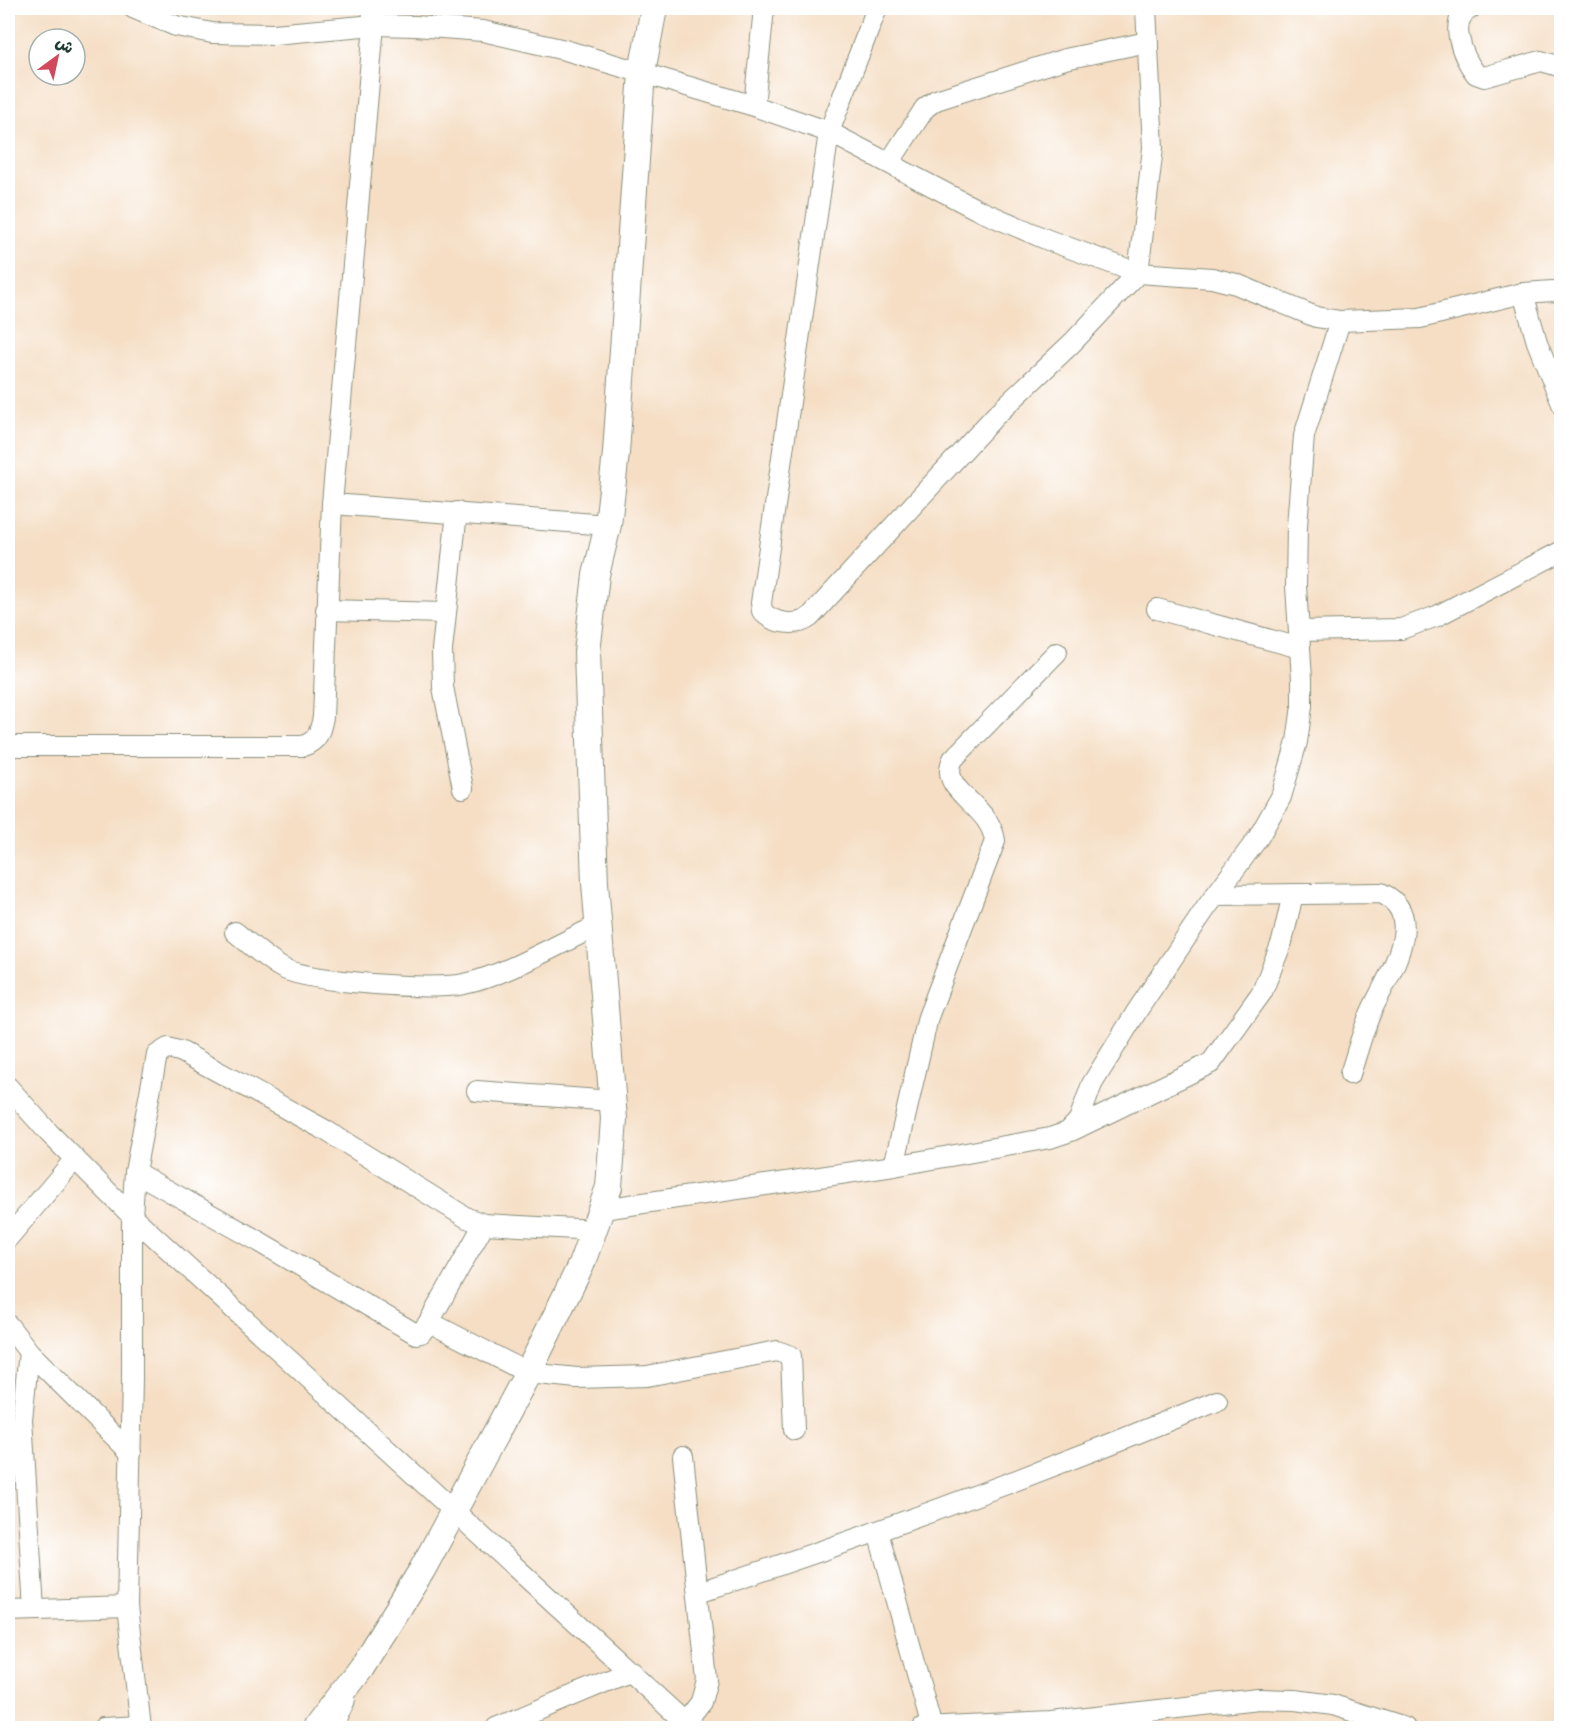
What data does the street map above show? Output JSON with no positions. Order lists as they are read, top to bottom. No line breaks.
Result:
{"north":"top right"}
